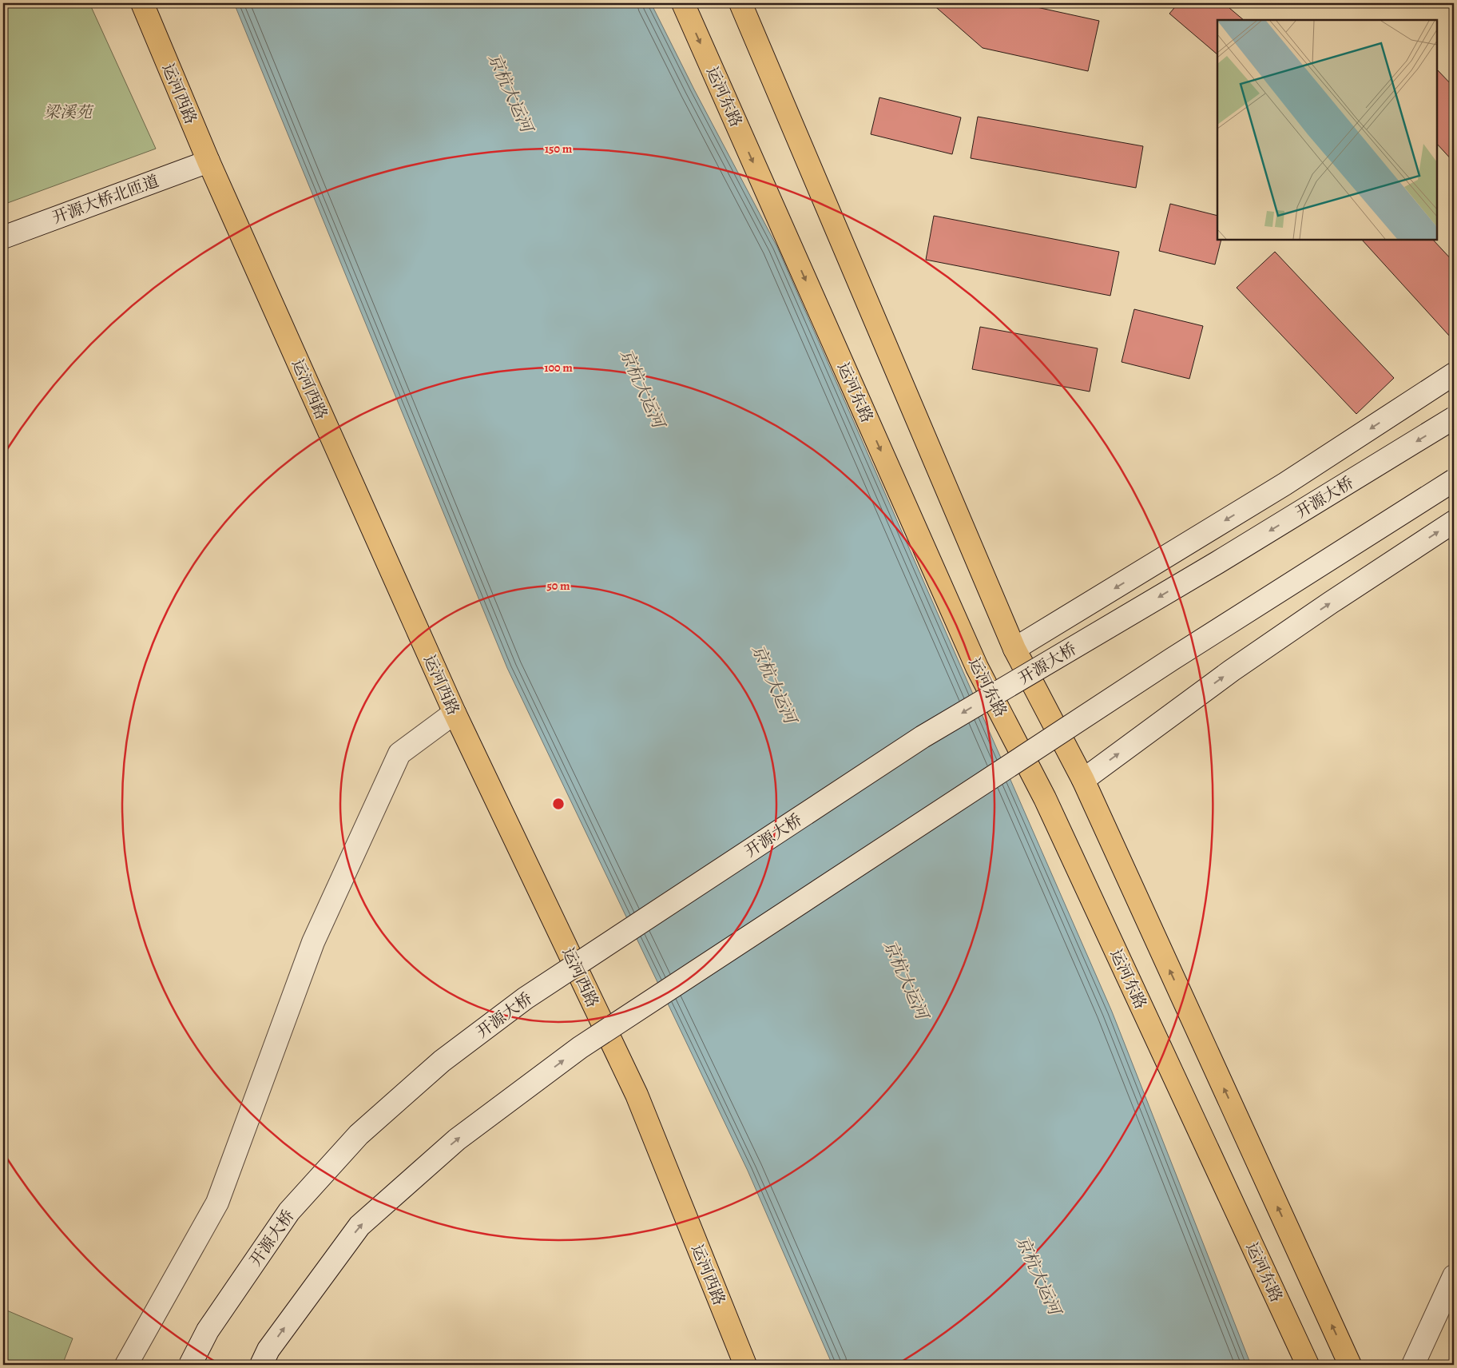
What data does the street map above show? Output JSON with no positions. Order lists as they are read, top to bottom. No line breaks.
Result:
{"streets":{"main road":["运河西路","运河东路","开源大桥北匝道","开源大桥"]},"crossings":[["运河西路","开源大桥北匝道"]],"water":["京杭大运河"],"parks":["梁溪苑"],"rings":["150 m","100 m","50 m"]}
